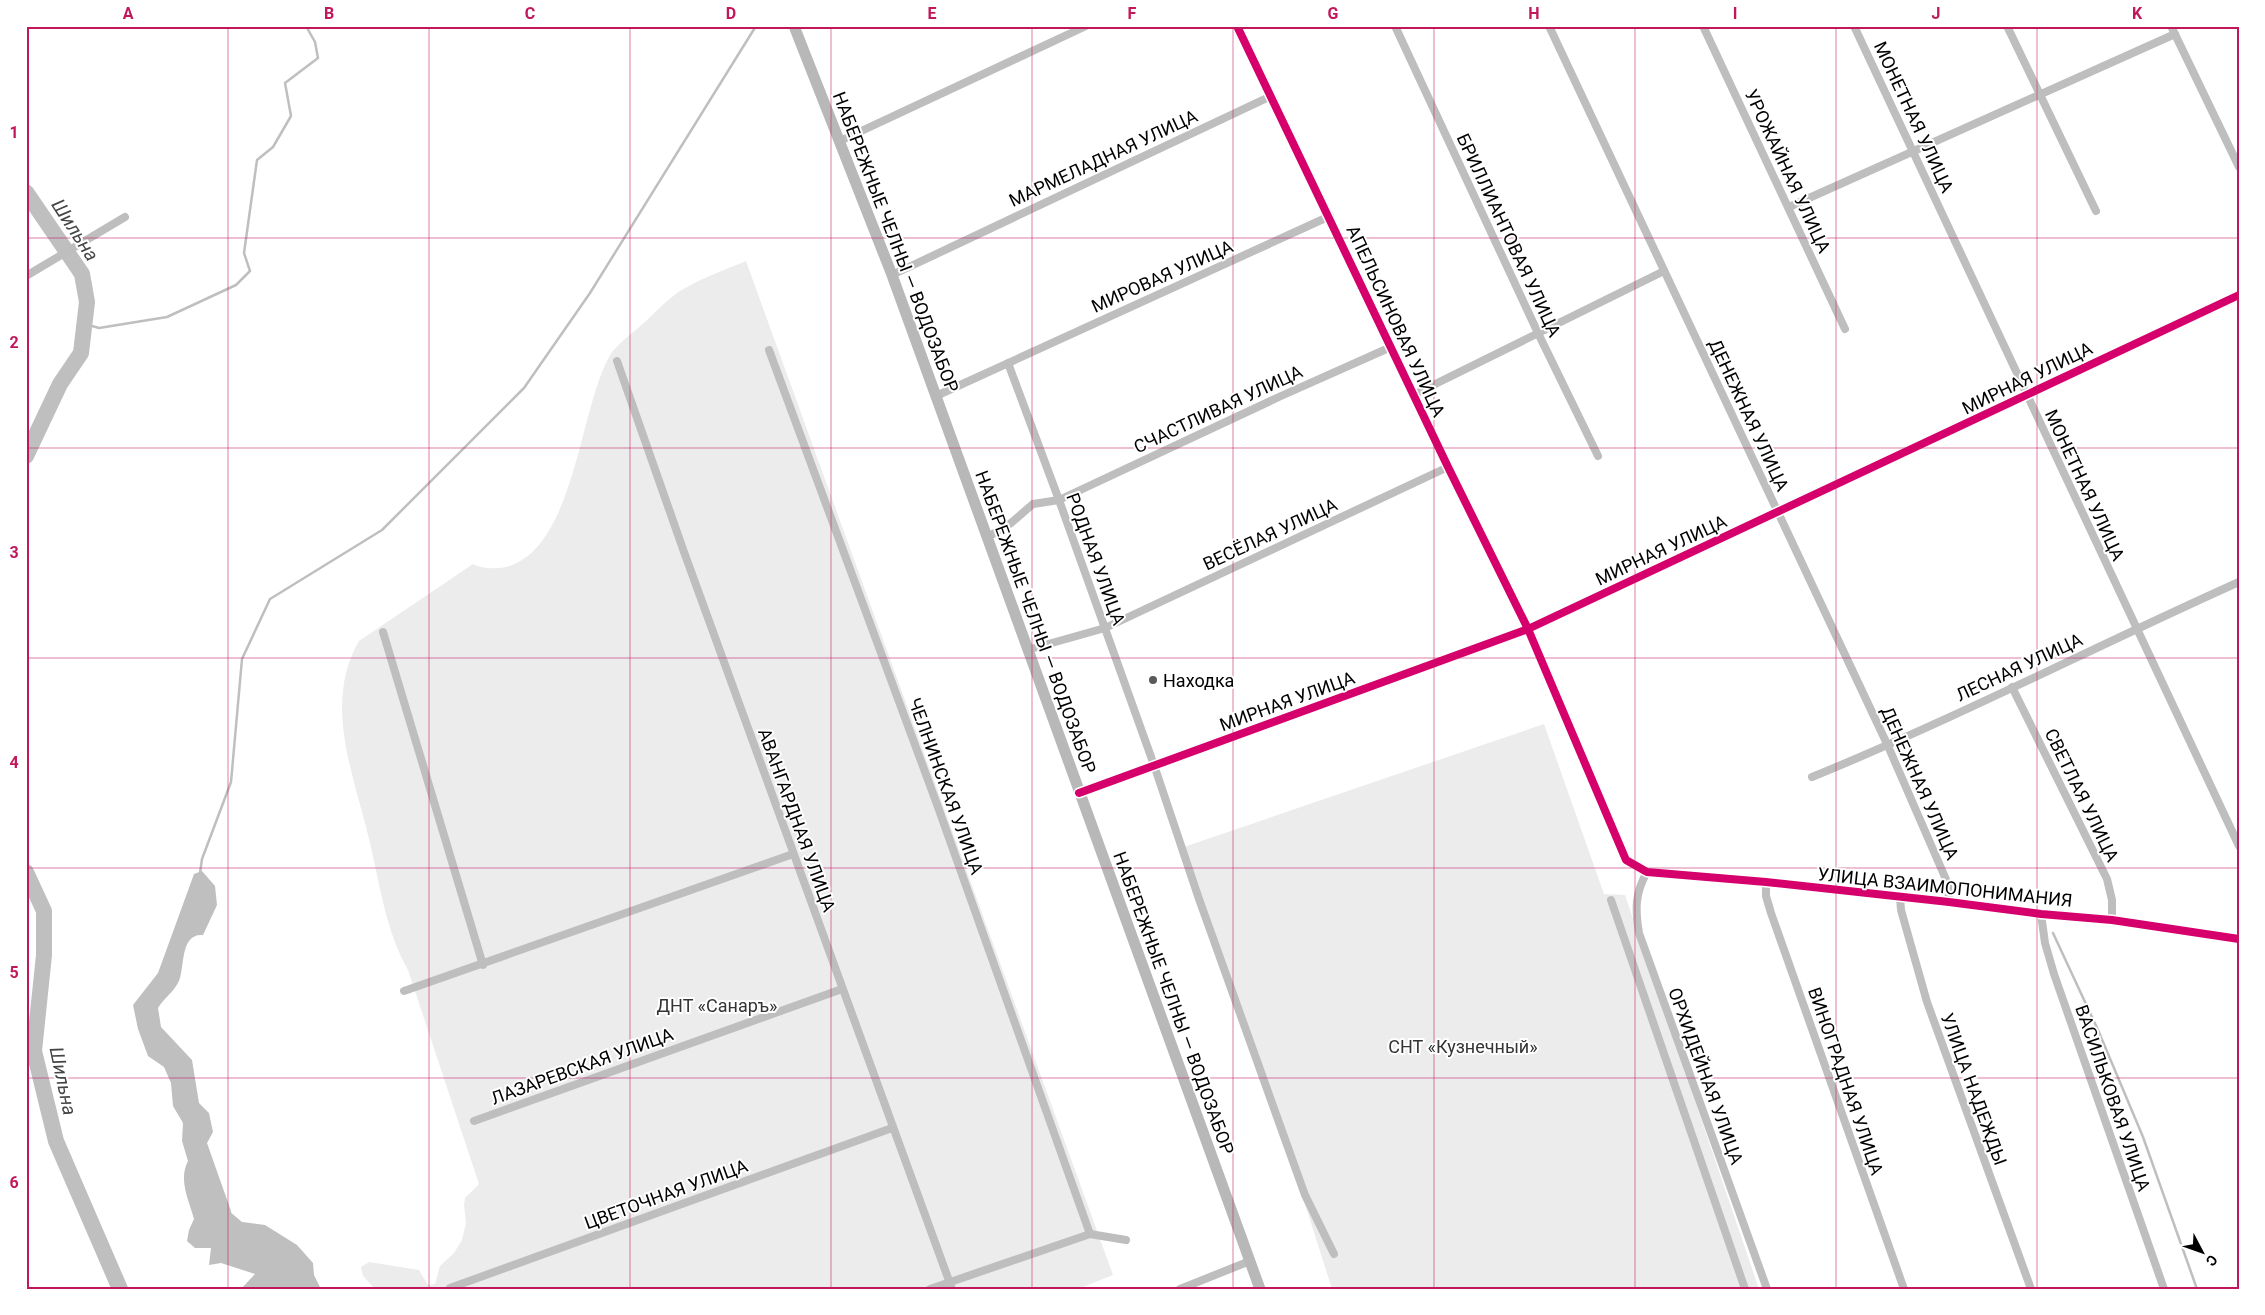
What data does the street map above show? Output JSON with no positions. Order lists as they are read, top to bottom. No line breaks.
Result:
{"streets":{"main road":["НАБЕРЕЖНЫЕ ЧЕЛНЫ — ВОДОЗАБОР"],"street":["МОНЕТНАЯ УЛИЦА","МАРМЕЛАДНАЯ УЛИЦА","УРОЖАЙНАЯ УЛИЦА","БРИЛЛИАНТОВАЯ УЛИЦА","МИРОВАЯ УЛИЦА","АПЕЛЬСИНОВАЯ УЛИЦА","МИРНАЯ УЛИЦА","СЧАСТЛИВАЯ УЛИЦА","ДЕНЕЖНАЯ УЛИЦА","ВЕСЁЛАЯ УЛИЦА","РОДНАЯ УЛИЦА","ЛЕСНАЯ УЛИЦА","ЧЕЛНИНСКАЯ УЛИЦА","СВЕТЛАЯ УЛИЦА","АВАНГАРДНАЯ УЛИЦА","УЛИЦА ВЗАИМОПОНИМАНИЯ","ЛАЗАРЕВСКАЯ УЛИЦА","ОРХИДЕЙНАЯ УЛИЦА","ВИНОГРАДНАЯ УЛИЦА","УЛИЦА НАДЕЖДЫ","ВАСИЛЬКОВАЯ УЛИЦА","ЦВЕТОЧНАЯ УЛИЦА"]},"crossings":[["МОНЕТНАЯ УЛИЦА","МИРНАЯ УЛИЦА"],["МОНЕТНАЯ УЛИЦА","ЛЕСНАЯ УЛИЦА"],["МАРМЕЛАДНАЯ УЛИЦА","НАБЕРЕЖНЫЕ ЧЕЛНЫ — ВОДОЗАБОР"],["МАРМЕЛАДНАЯ УЛИЦА","АПЕЛЬСИНОВАЯ УЛИЦА"],["НАБЕРЕЖНЫЕ ЧЕЛНЫ — ВОДОЗАБОР","МИРОВАЯ УЛИЦА"],["НАБЕРЕЖНЫЕ ЧЕЛНЫ — ВОДОЗАБОР","МИРНАЯ УЛИЦА"],["НАБЕРЕЖНЫЕ ЧЕЛНЫ — ВОДОЗАБОР","СЧАСТЛИВАЯ УЛИЦА"],["НАБЕРЕЖНЫЕ ЧЕЛНЫ — ВОДОЗАБОР","ВЕСЁЛАЯ УЛИЦА"],["МИРОВАЯ УЛИЦА","АПЕЛЬСИНОВАЯ УЛИЦА"],["МИРОВАЯ УЛИЦА","РОДНАЯ УЛИЦА"],["АПЕЛЬСИНОВАЯ УЛИЦА","МИРНАЯ УЛИЦА"],["АПЕЛЬСИНОВАЯ УЛИЦА","СЧАСТЛИВАЯ УЛИЦА"],["АПЕЛЬСИНОВАЯ УЛИЦА","ВЕСЁЛАЯ УЛИЦА"],["АПЕЛЬСИНОВАЯ УЛИЦА","УЛИЦА ВЗАИМОПОНИМАНИЯ"],["АПЕЛЬСИНОВАЯ УЛИЦА","ОРХИДЕЙНАЯ УЛИЦА"],["МИРНАЯ УЛИЦА","ДЕНЕЖНАЯ УЛИЦА"],["МИРНАЯ УЛИЦА","РОДНАЯ УЛИЦА"],["СЧАСТЛИВАЯ УЛИЦА","РОДНАЯ УЛИЦА"],["ДЕНЕЖНАЯ УЛИЦА","ЛЕСНАЯ УЛИЦА"],["ДЕНЕЖНАЯ УЛИЦА","УЛИЦА ВЗАИМОПОНИМАНИЯ"],["ВЕСЁЛАЯ УЛИЦА","РОДНАЯ УЛИЦА"],["ЛЕСНАЯ УЛИЦА","СВЕТЛАЯ УЛИЦА"],["СВЕТЛАЯ УЛИЦА","УЛИЦА ВЗАИМОПОНИМАНИЯ"],["АВАНГАРДНАЯ УЛИЦА","ЛАЗАРЕВСКАЯ УЛИЦА"],["АВАНГАРДНАЯ УЛИЦА","ЦВЕТОЧНАЯ УЛИЦА"],["УЛИЦА ВЗАИМОПОНИМАНИЯ","ОРХИДЕЙНАЯ УЛИЦА"],["УЛИЦА ВЗАИМОПОНИМАНИЯ","ВИНОГРАДНАЯ УЛИЦА"],["УЛИЦА ВЗАИМОПОНИМАНИЯ","УЛИЦА НАДЕЖДЫ"],["УЛИЦА ВЗАИМОПОНИМАНИЯ","ВАСИЛЬКОВАЯ УЛИЦА"]],"water":["Шильна"],"parks":["ДНТ «Санаръ»","СНТ «Кузнечный»"],"places":["Находка"],"north":"bottom right","grid":{"columns":["A","B","C","D","E","F","G","H","I","J","K"],"rows":["1","2","3","4","5","6"]}}
